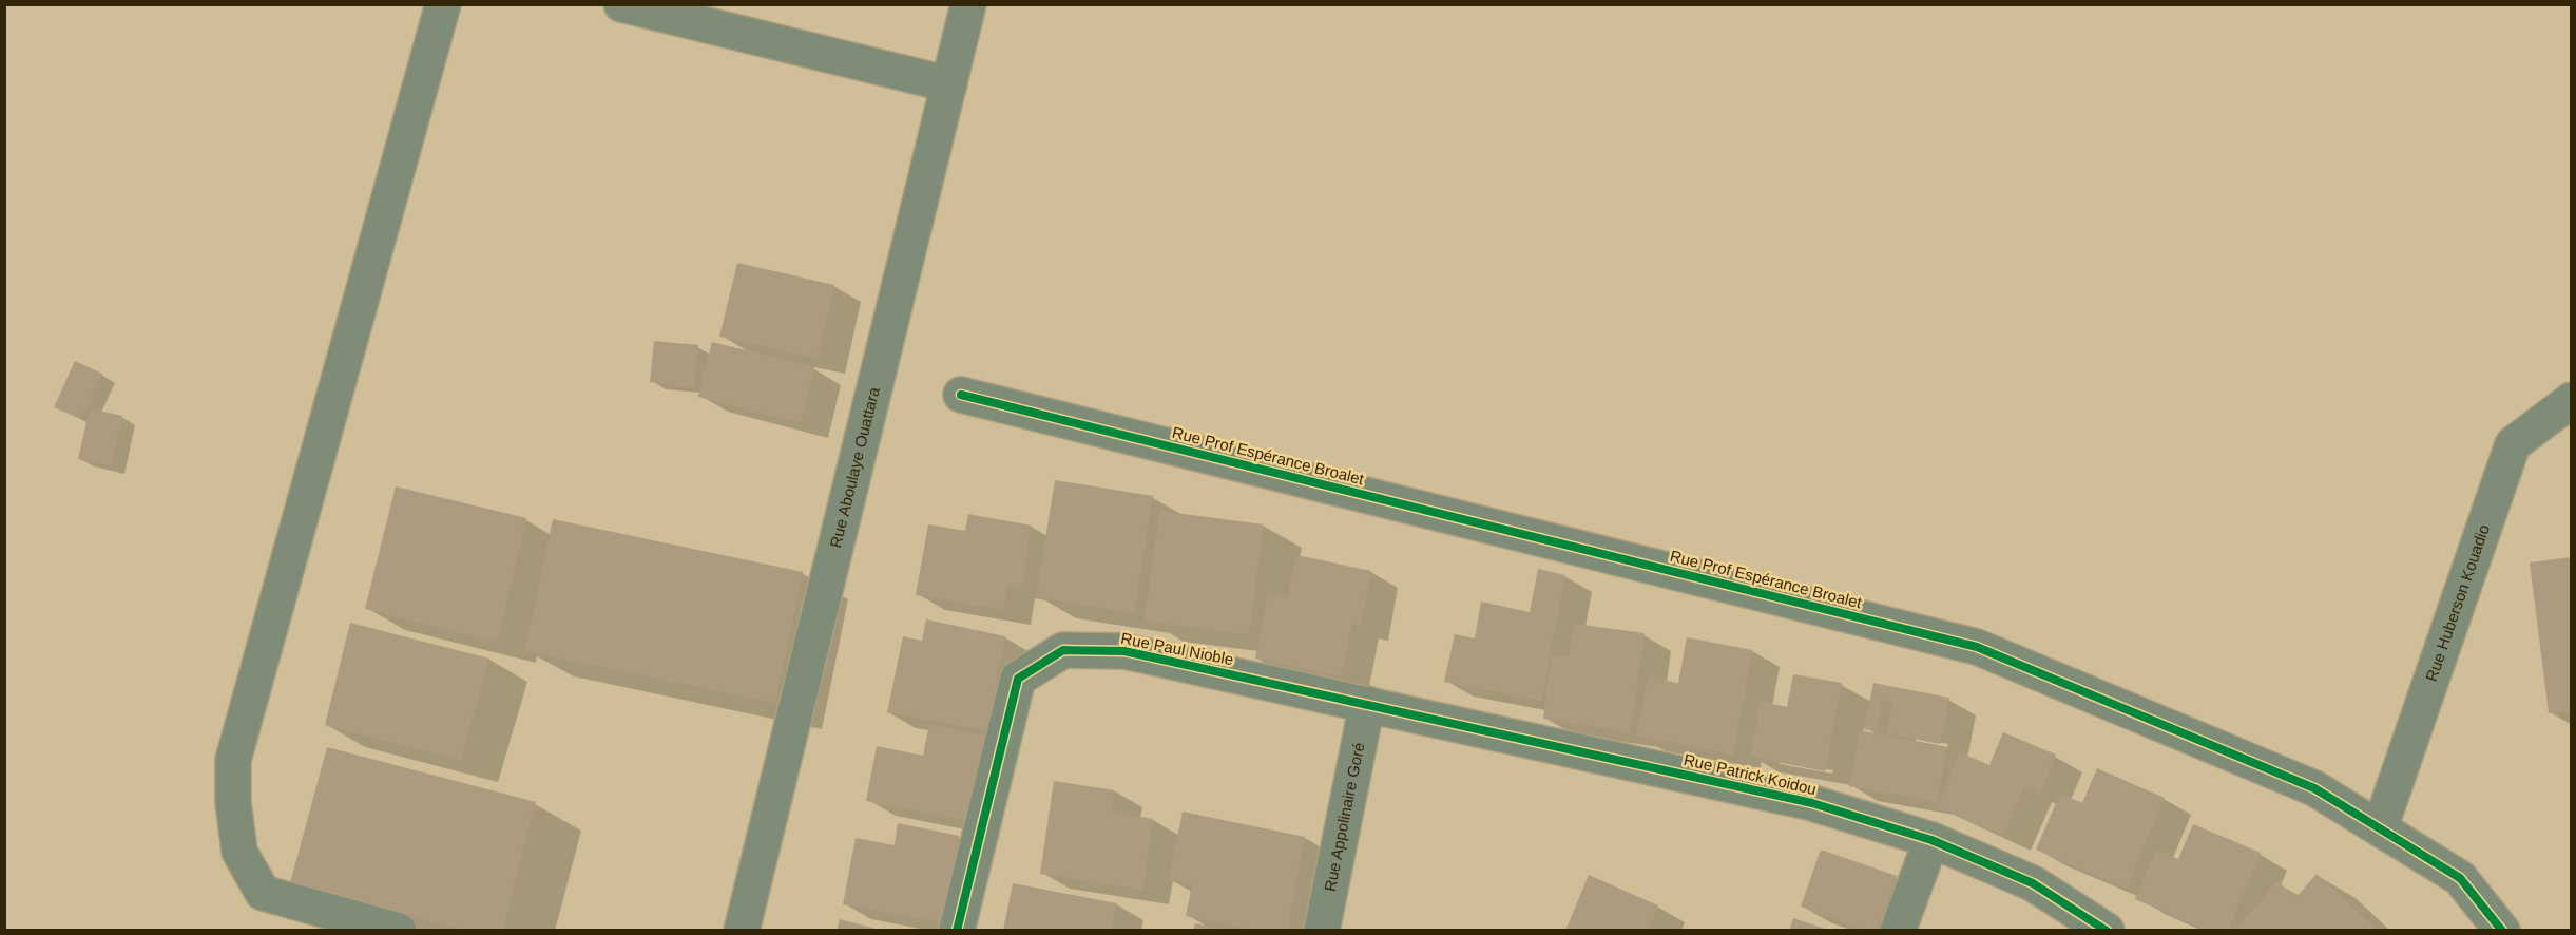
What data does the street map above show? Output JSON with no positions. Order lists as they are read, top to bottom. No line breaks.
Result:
{"streets":{"street":["Rue Prof Espérance Broalet","Rue Aboulaye Ouattara","Rue Huberson Kouadio","Rue Paul Nioble","Rue Patrick Koidou","Rue Appolinaire Goré"]},"crossings":[["Rue Prof Espérance Broalet","Rue Huberson Kouadio"],["Rue Paul Nioble","Rue Patrick Koidou"],["Rue Paul Nioble","Rue Appolinaire Goré"],["Rue Patrick Koidou","Rue Appolinaire Goré"]]}
